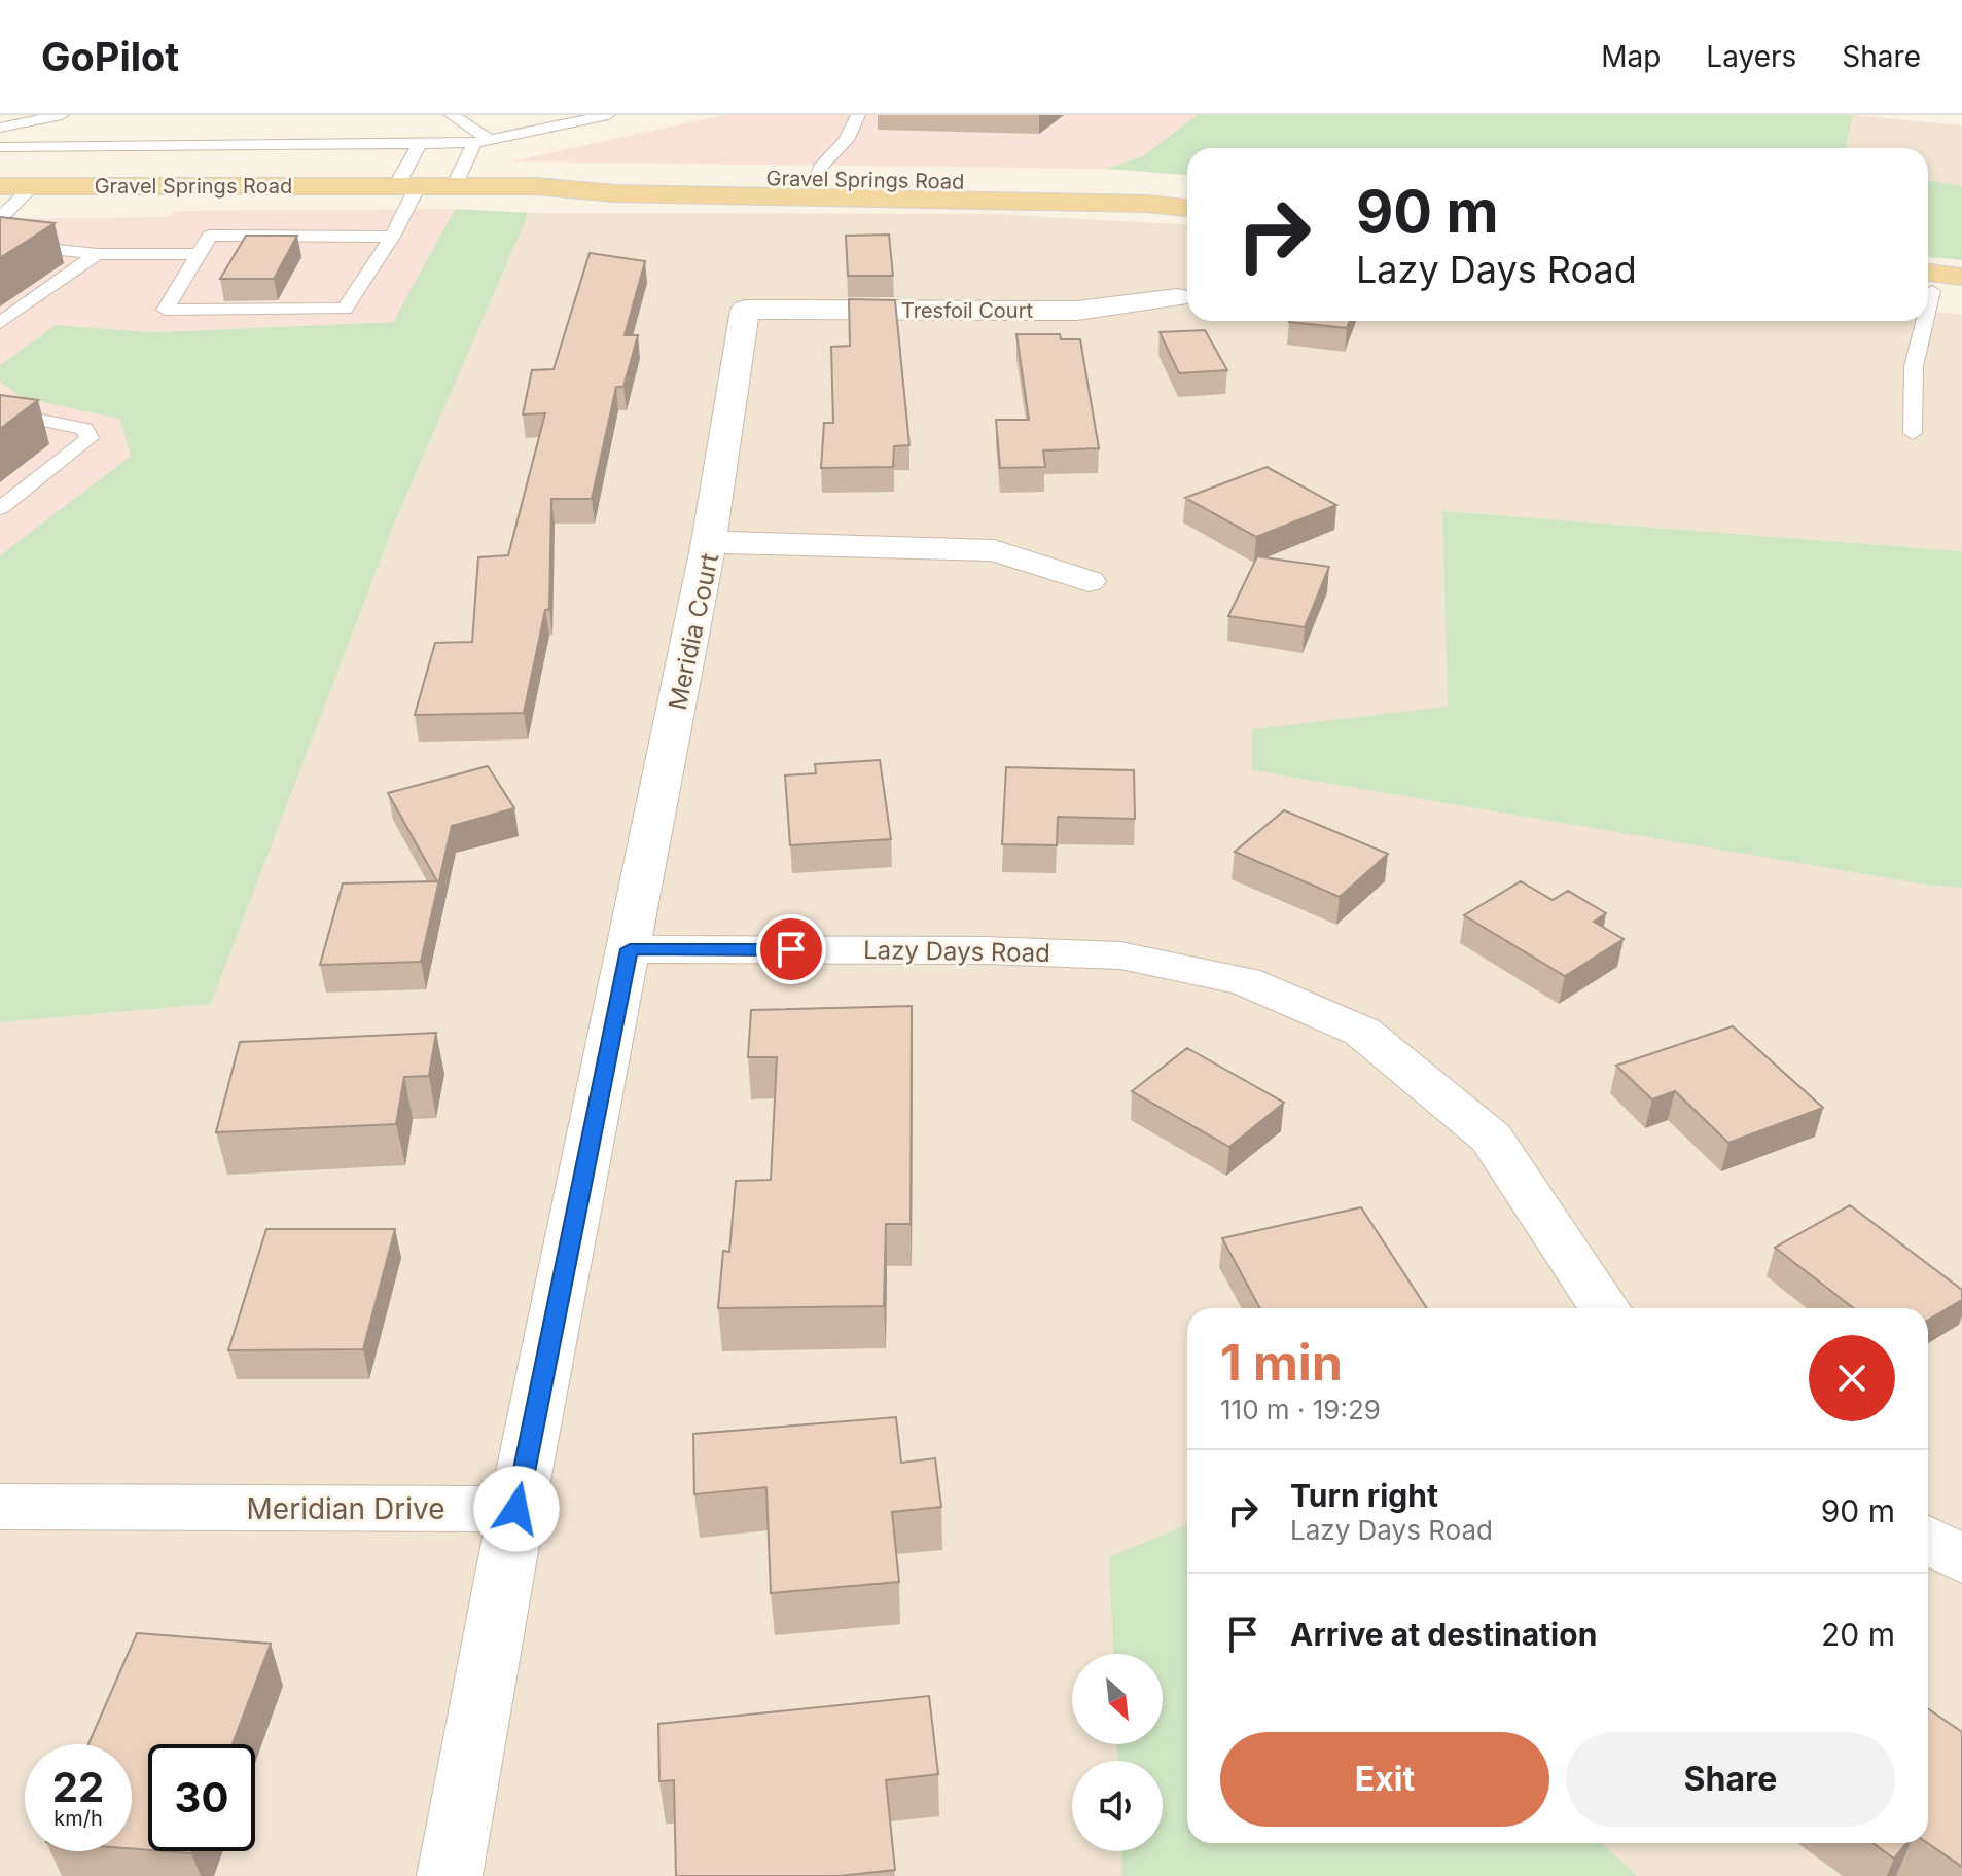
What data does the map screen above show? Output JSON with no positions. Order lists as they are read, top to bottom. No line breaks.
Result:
{"streets":{"main road":["Gravel Springs Road"],"street":["Tresfoil Court","Meridia Court","Lazy Days Road","Meridian Drive"]},"crossings":[["Tresfoil Court","Meridia Court"],["Meridia Court","Lazy Days Road"]],"north":"bottom right","page":{"header":"GoPilot","nav":["Map","Layers","Share"],"turn":["90 m","Lazy Days Road"],"heading":["1 min","110 m · 19:29"],"list":[{"name":"Turn right","note":"Lazy Days Road","value":"90 m"},{"name":"Arrive at destination","value":"20 m"}],"buttons":["Exit","Share"],"speed":"22 km/h","limit":"30"}}
